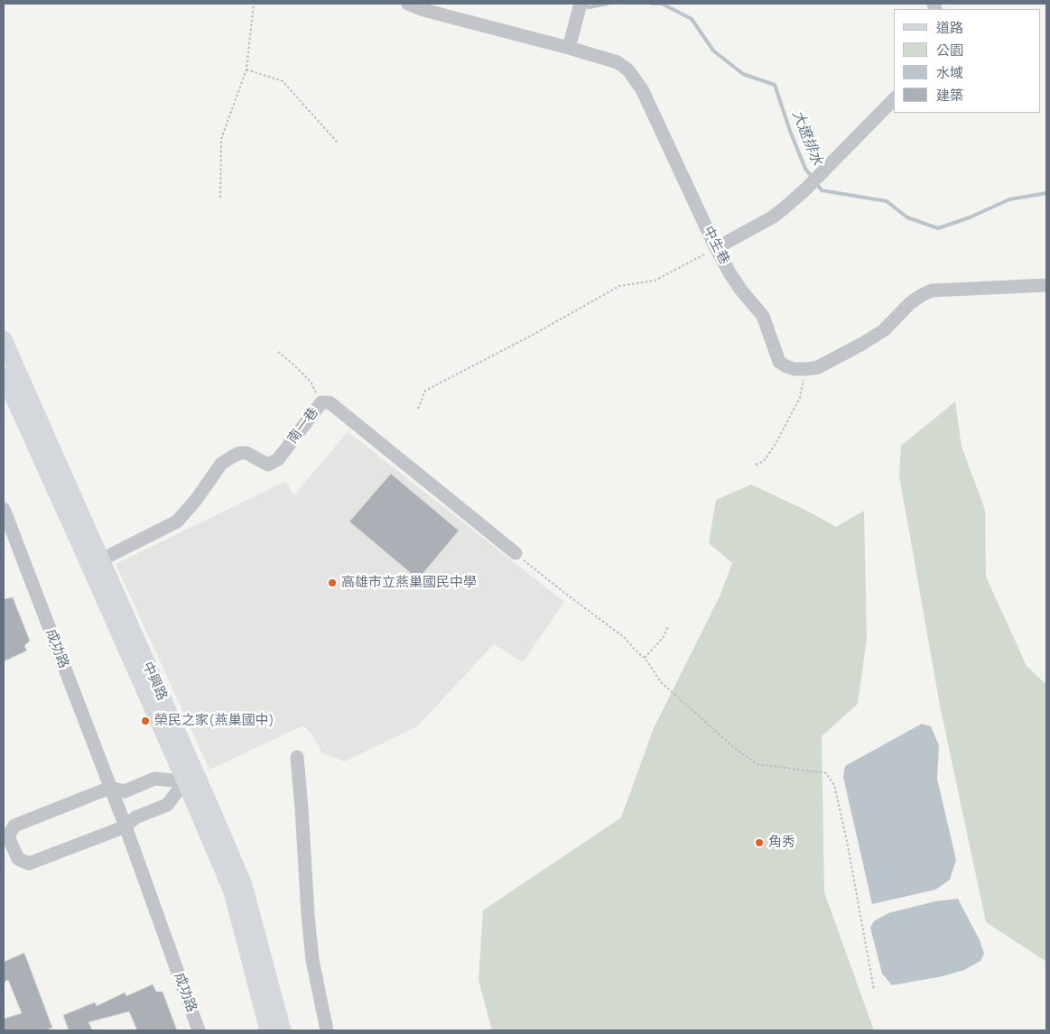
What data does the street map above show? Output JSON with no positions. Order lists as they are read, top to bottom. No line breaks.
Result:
{"streets":{"main road":["中興路"],"lane":["中生巷","南一巷","成功路"]},"crossings":[["南一巷","中興路"]],"water":["大遼排水"],"places":["高雄市立燕巢國民中學","榮民之家(燕巢國中)","角秀"],"legend":["道路","公園","水域","建築"]}
